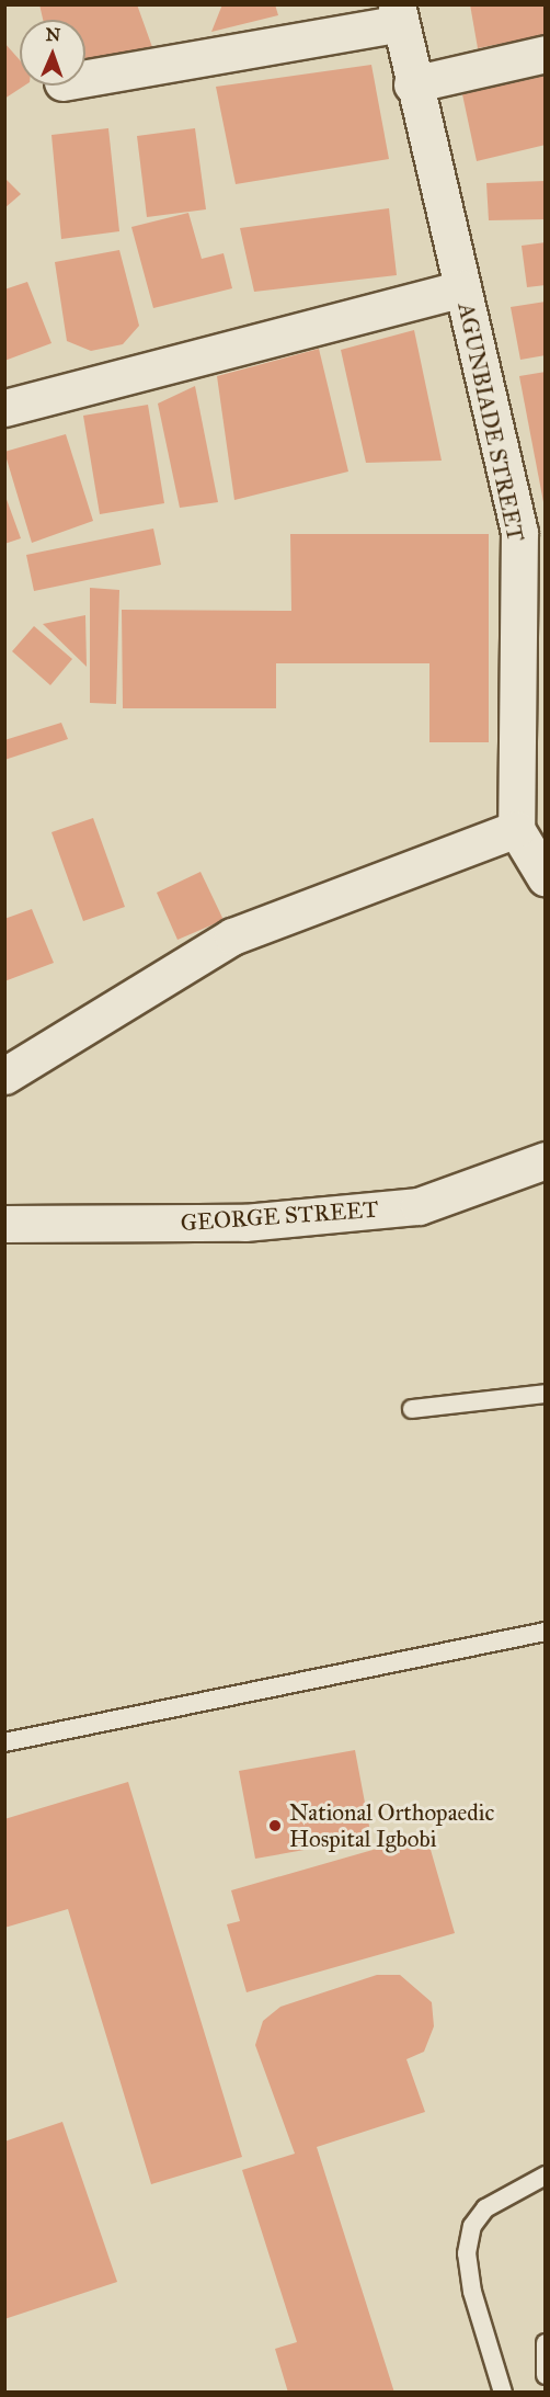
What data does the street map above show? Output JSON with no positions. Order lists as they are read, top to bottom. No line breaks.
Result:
{"streets":{"street":["AGUNBIADE STREET","GEORGE STREET"]},"places":["National Orthopaedic Hospital Igbobi"],"north":"top"}
